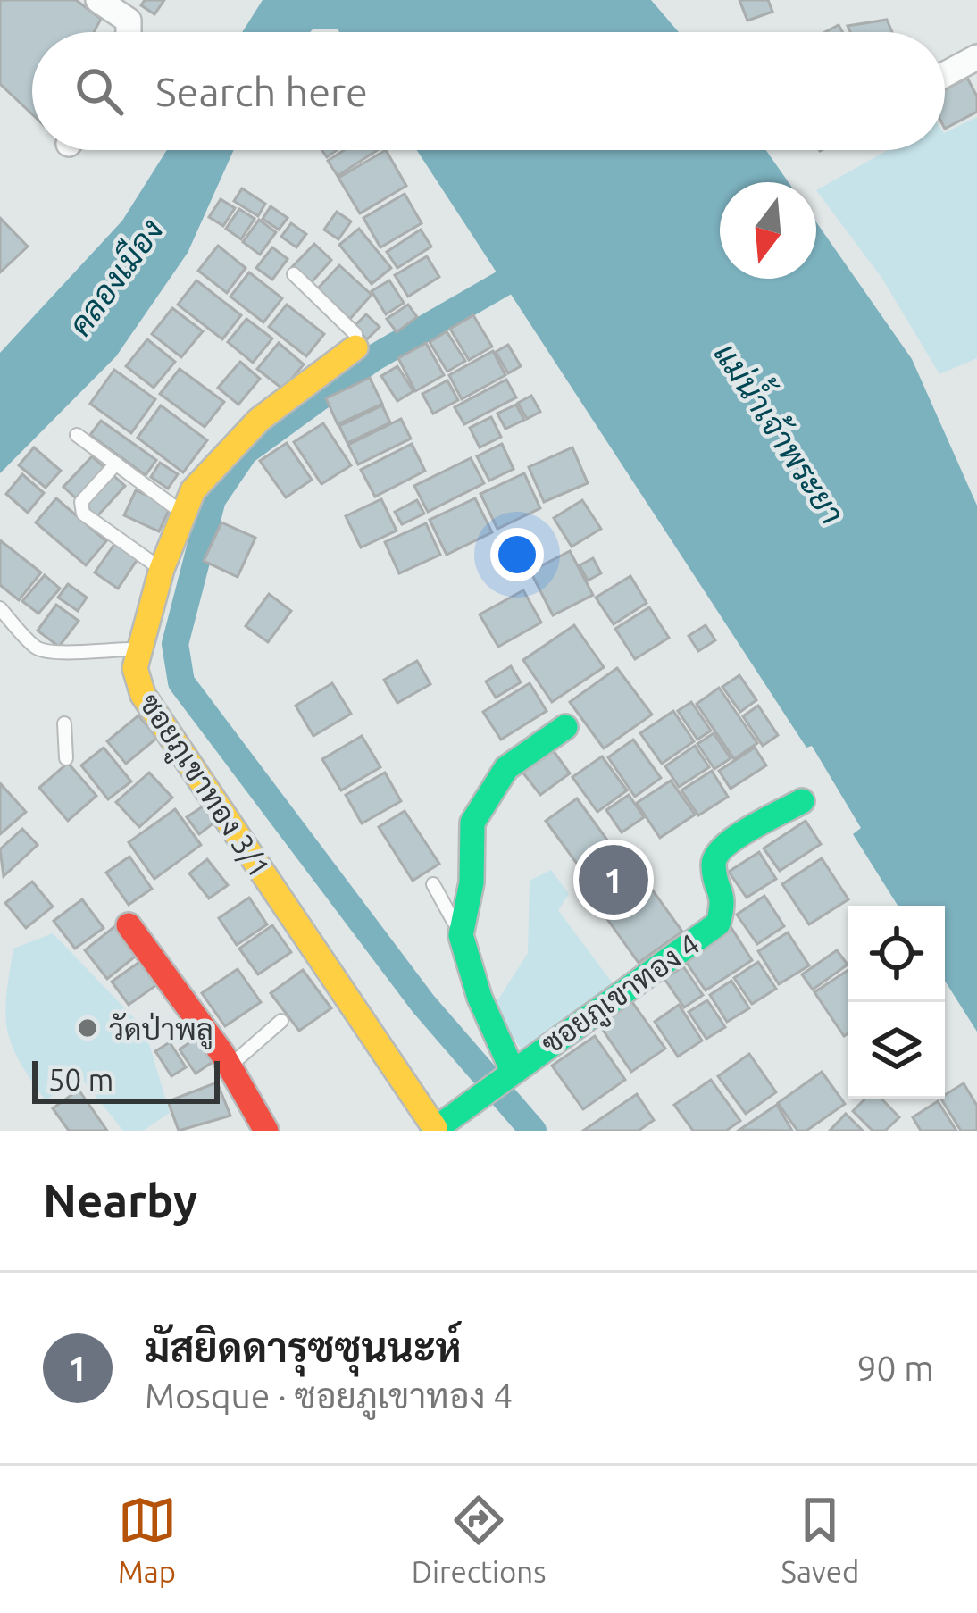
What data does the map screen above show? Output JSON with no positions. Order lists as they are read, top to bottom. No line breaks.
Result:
{"streets":{"street":["ซอยภูเขาทอง 3/1","ซอยภูเขาทอง 4"]},"crossings":[["ซอยภูเขาทอง 3/1","ซอยภูเขาทอง 4"]],"water":["คลองเมือง","แม่น้ำเจ้าพระยา"],"places":["วัดป่าพลู"],"scale_bar":"50 m","north":"bottom","page":{"search":"Search here","pins":"1","scale":"50 m","heading":"Nearby","list":[{"mark":"1","name":"มัสยิดดารุซซุนนะห์","note":"Mosque · ซอยภูเขาทอง 4","value":"90 m"}],"nav":["Map","Directions","Saved"]}}
